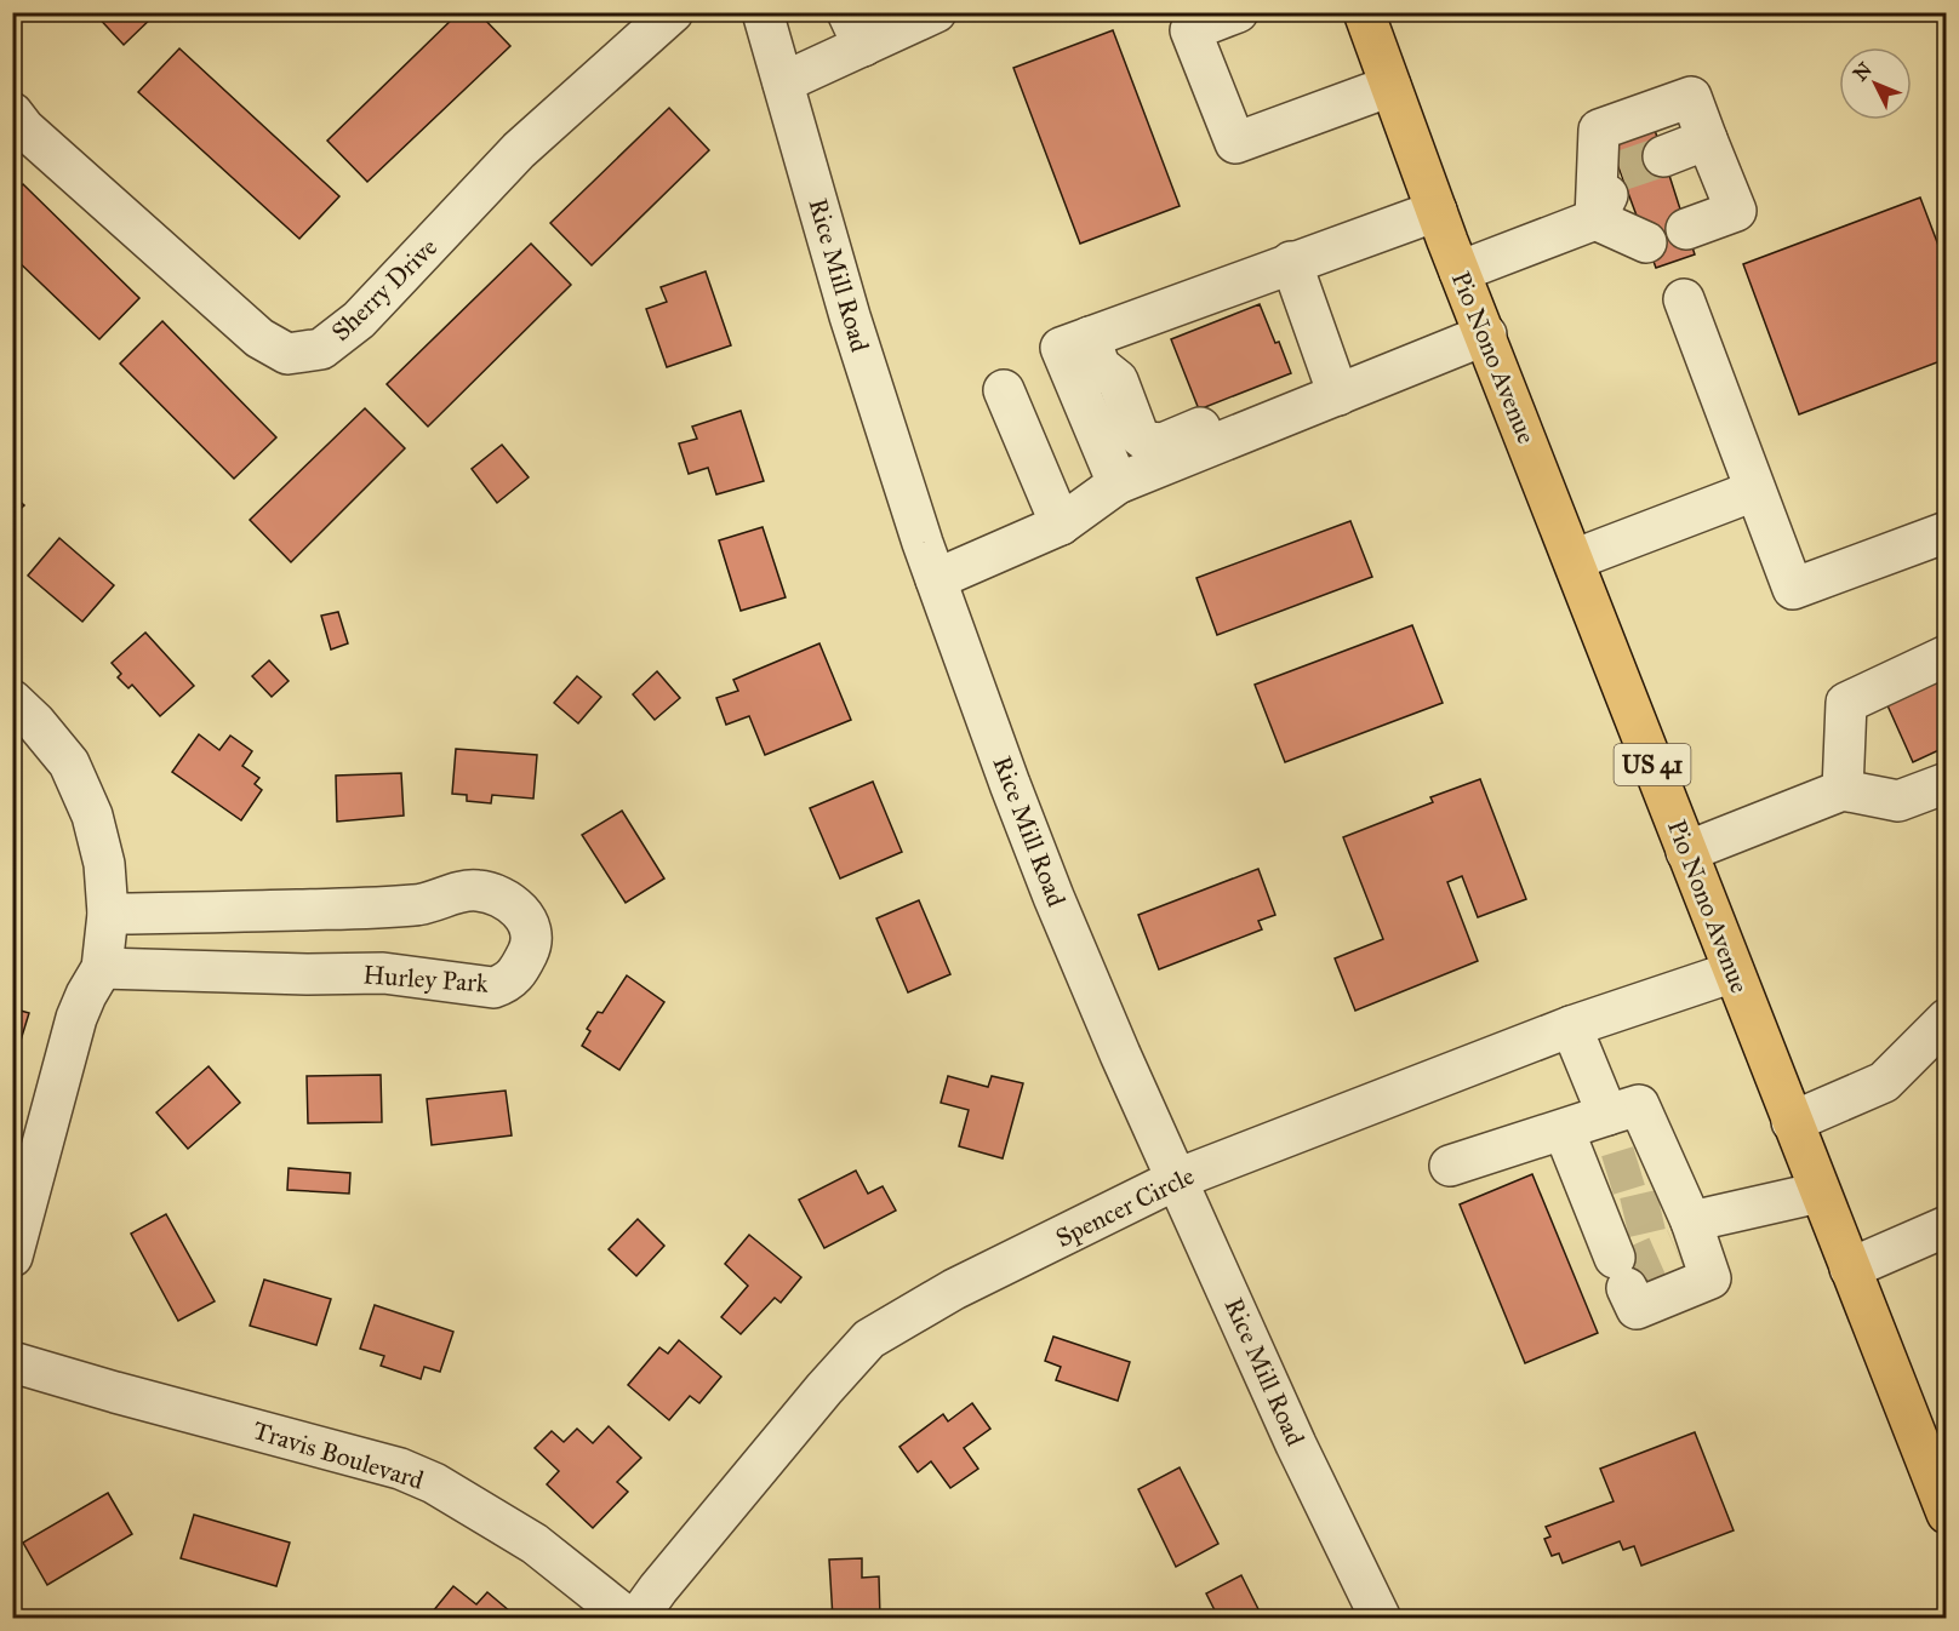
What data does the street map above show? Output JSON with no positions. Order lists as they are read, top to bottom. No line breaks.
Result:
{"streets":{"main road":["Pio Nono Avenue","US 41"],"street":["Rice Mill Road","Sherry Drive","Hurley Park","Spencer Circle","Travis Boulevard"]},"crossings":[["Rice Mill Road","Spencer Circle"],["Pio Nono Avenue","Spencer Circle"]],"north":"top left"}
